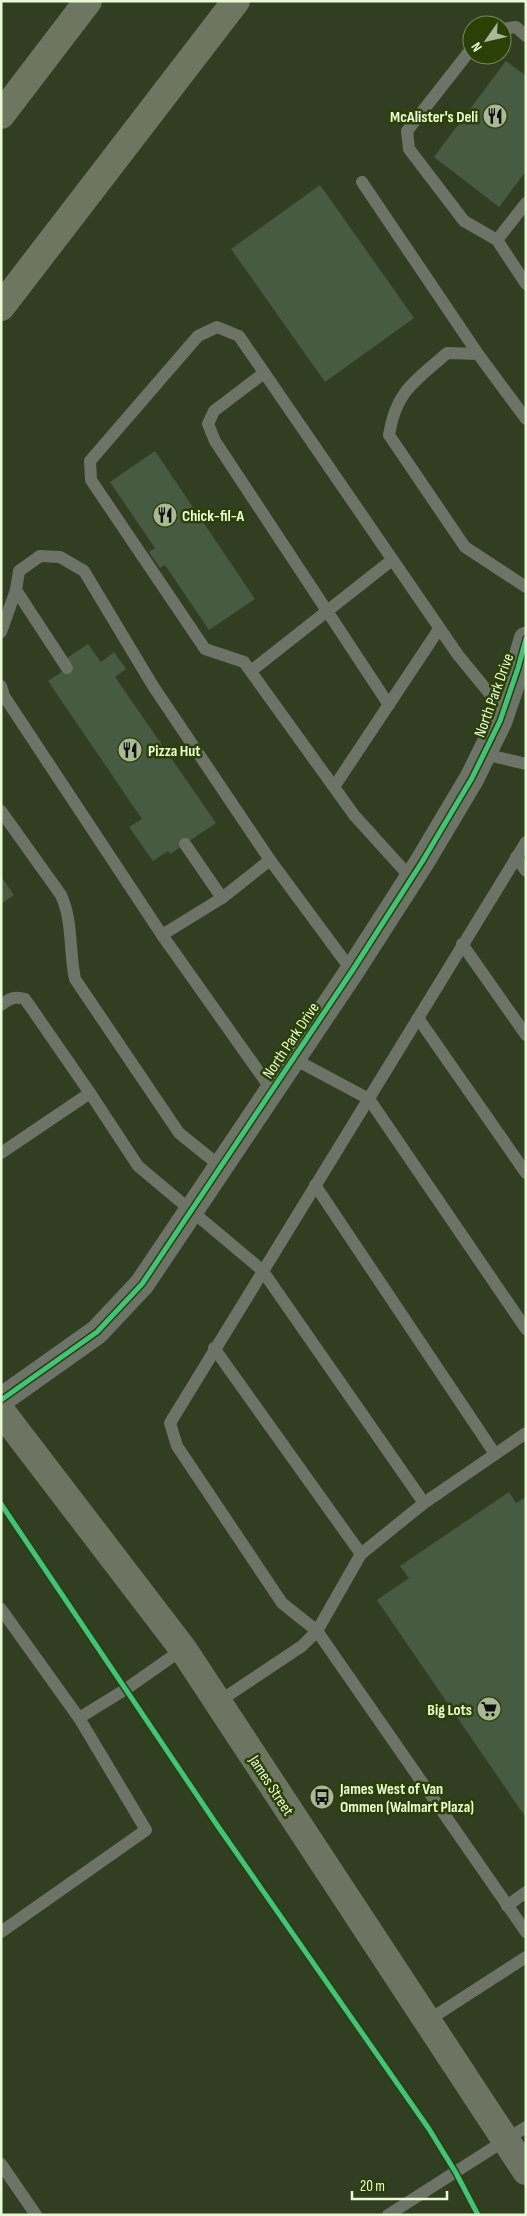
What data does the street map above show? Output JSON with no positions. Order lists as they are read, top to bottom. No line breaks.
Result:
{"streets":{"street":["North Park Drive","James Street"]},"places":{"restaurant":["McAlister's Deli","Chick-fil-A","Pizza Hut"],"supermarket":["Big Lots"],"bus stop":["James West of Van Ommen (Walmart Plaza)"]},"scale_bar":"20 m","north":"bottom left"}
